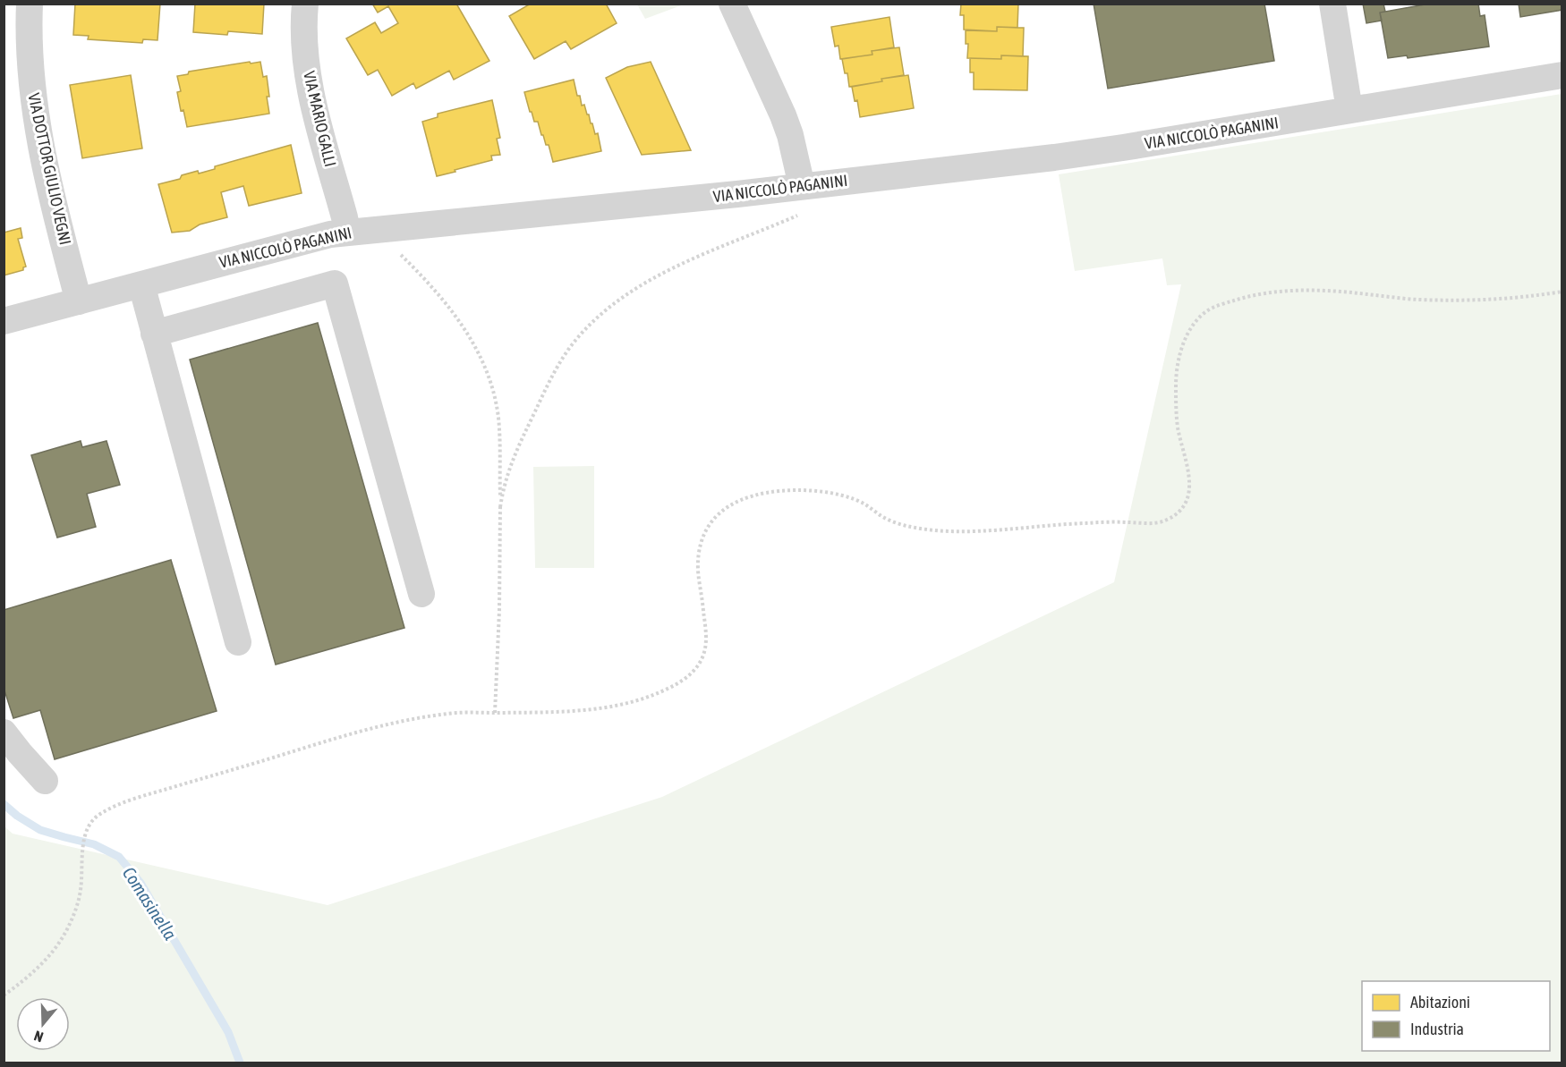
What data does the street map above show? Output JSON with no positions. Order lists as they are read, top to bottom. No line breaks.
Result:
{"streets":{"street":["VIA MARIO GALLI","VIA NICCOLÒ PAGANINI","VIA DOTTOR GIULIO VEGNI"]},"crossings":[["VIA MARIO GALLI","VIA NICCOLÒ PAGANINI"],["VIA NICCOLÒ PAGANINI","VIA DOTTOR GIULIO VEGNI"]],"water":["Comasinella"],"legend":["Abitazioni","Industria"],"north":"bottom"}
